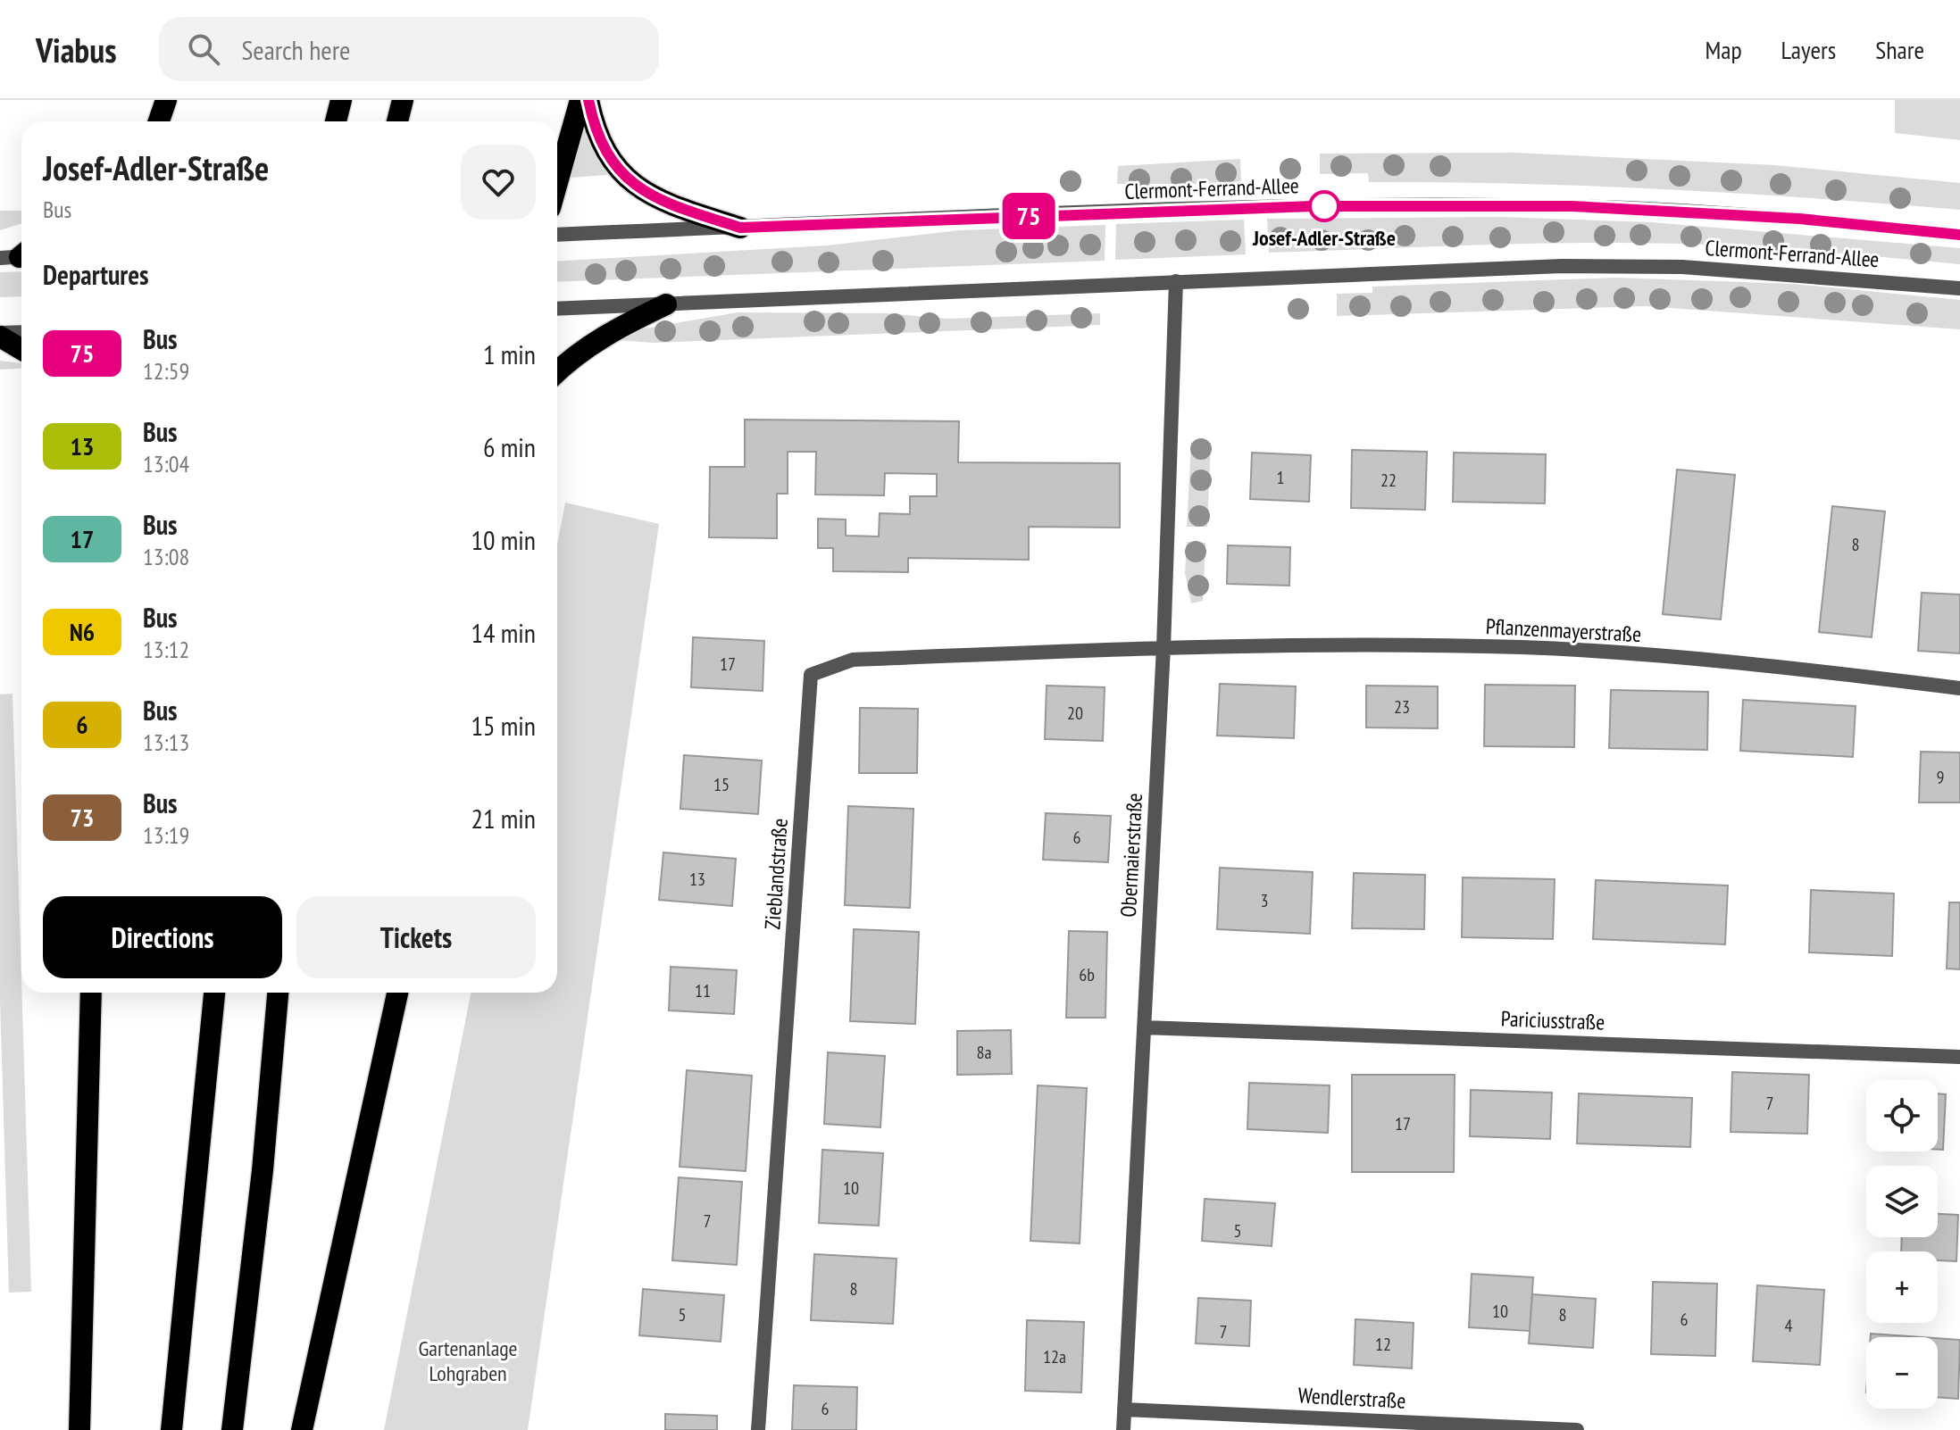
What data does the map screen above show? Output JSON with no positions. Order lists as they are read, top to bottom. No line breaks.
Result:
{"streets":{"street":["Clermont-Ferrand-Allee","Pflanzenmayerstraße","Obermaierstraße","Zieblandstraße","Pariciusstraße","Wendlerstraße"]},"crossings":[["Clermont-Ferrand-Allee","Obermaierstraße"],["Pflanzenmayerstraße","Obermaierstraße"],["Pflanzenmayerstraße","Zieblandstraße"],["Obermaierstraße","Zieblandstraße"],["Obermaierstraße","Pariciusstraße"],["Obermaierstraße","Wendlerstraße"]],"parks":["Gartenanlage Lohgraben"],"places":["Josef-Adler-Straße"],"lines":["bus line 75"],"house_numbers":["1","22","8","17","23","20","9","15","6","13","3","6b","11","8a","7","17","10","7","5","8","10","5","8","6","4","7","12","12a","6"],"page":{"header":"Viabus","search":"Search here","nav":["Map","Layers","Share"],"on_map":"75","heading":[["Josef-Adler-Straße","Bus"],"Departures"],"list":[{"mark":"75","name":"Bus","note":"12:59","value":"1 min"},{"mark":"13","name":"Bus","note":"13:04","value":"6 min"},{"mark":"17","name":"Bus","note":"13:08","value":"10 min"},{"mark":"N6","name":"Bus","note":"13:12","value":"14 min"},{"mark":"6","name":"Bus","note":"13:13","value":"15 min"},{"mark":"73","name":"Bus","note":"13:19","value":"21 min"}],"buttons":["Directions","Tickets"],"map_buttons":["+","−"]}}
